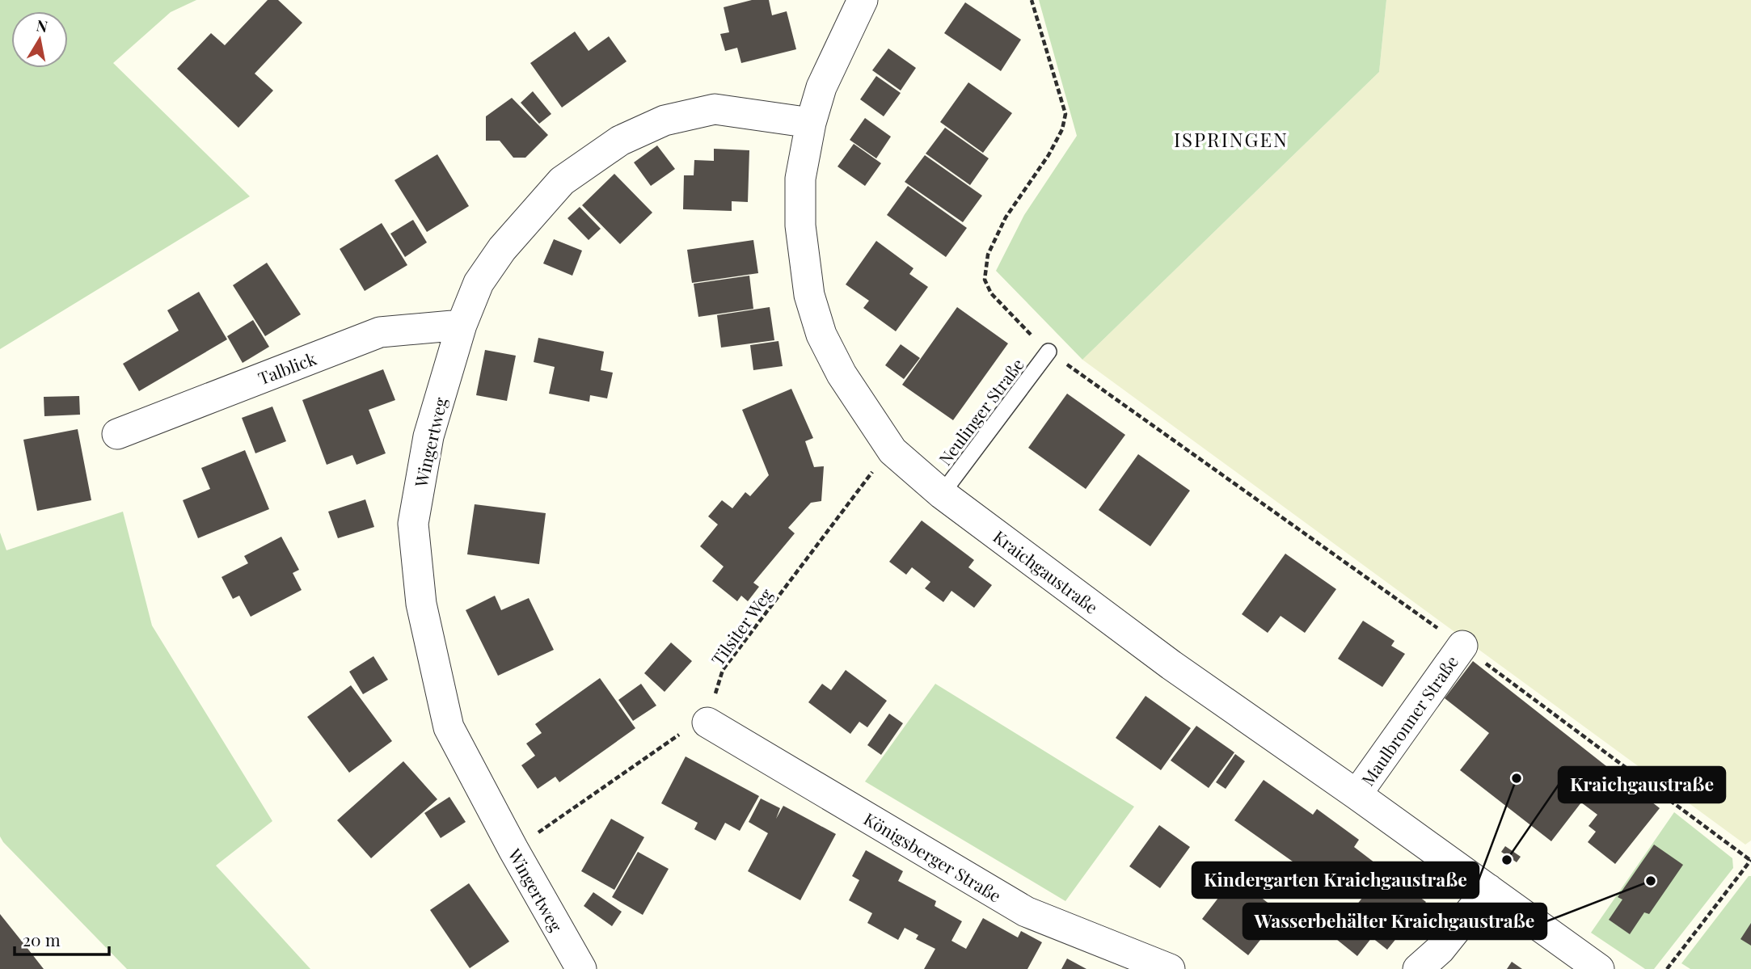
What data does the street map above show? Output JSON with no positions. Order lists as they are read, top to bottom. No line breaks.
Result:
{"streets":{"street":["Talblick","Wingertweg","Kraichgaustraße","Maulbronner Straße","Königsberger Straße"],"lane":["Neulinger Straße"],"path":["Tilsiter Weg"]},"crossings":[["Talblick","Wingertweg"],["Neulinger Straße","Kraichgaustraße"],["Wingertweg","Kraichgaustraße"],["Kraichgaustraße","Tilsiter Weg"],["Kraichgaustraße","Maulbronner Straße"],["Tilsiter Weg","Königsberger Straße"]],"districts":["ISPRINGEN"],"places":["Kindergarten Kraichgaustraße","Kraichgaustraße","Wasserbehälter Kraichgaustraße"],"scale_bar":"20 m","north":"top"}
